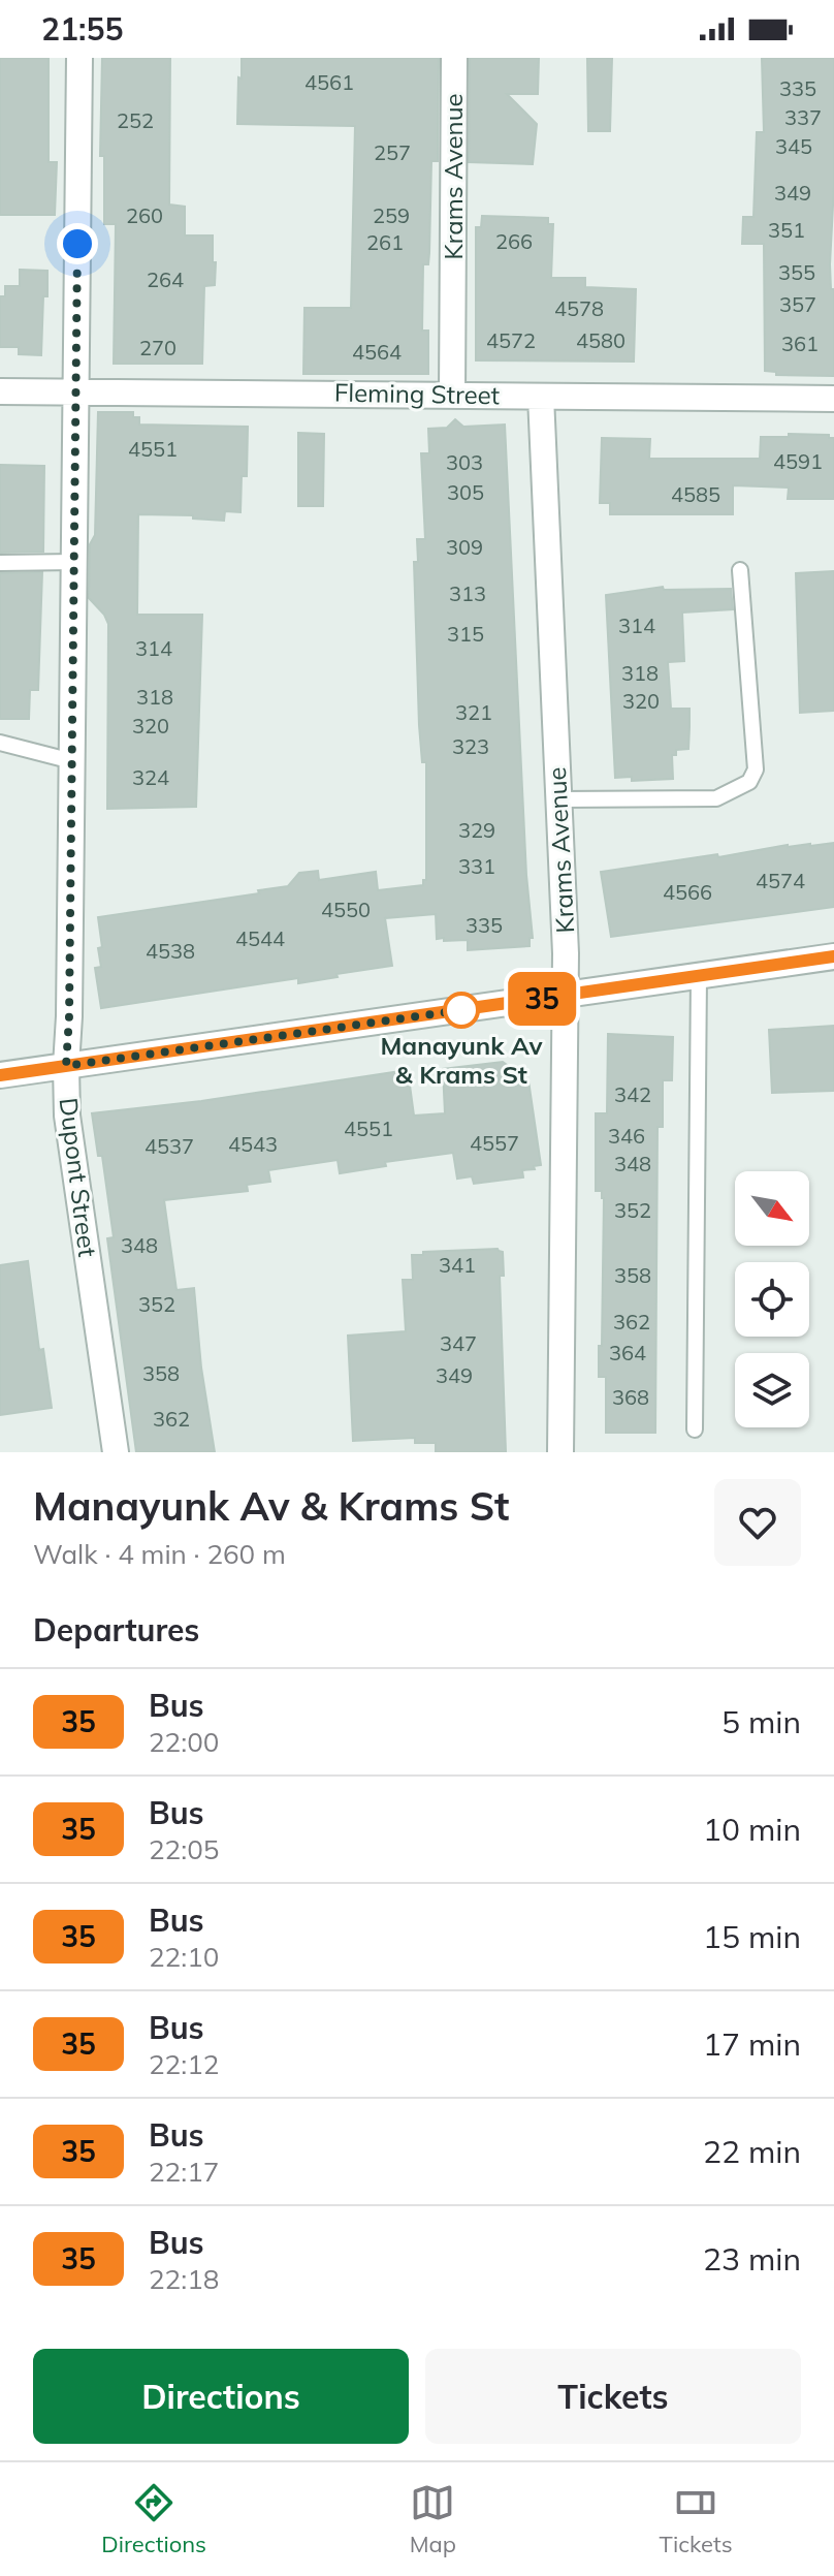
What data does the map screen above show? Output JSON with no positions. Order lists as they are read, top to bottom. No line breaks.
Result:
{"streets":{"street":["Krams Avenue","Fleming Street","Dupont Street"]},"crossings":[["Krams Avenue","Fleming Street"],["Fleming Street","Dupont Street"]],"places":["Manayunk Av & Krams St"],"lines":["bus line 35"],"house_numbers":["4561","335","337","252","345","257","349","260","259","351","266","261","355","264","357","4578","4572","4580","361","270","4564","4551","4591","303","305","4585","309","313","314","315","314","318","318","320","321","320","323","324","329","331","4574","4566","4550","335","4544","4538","342","4551","346","4557","4543","4537","348","352","348","341","358","352","362","347","364","358","349","368","362"],"north":"bottom right","page":{"status":"21:55","on_map":"35","heading":[["Manayunk Av & Krams St","Walk · 4 min · 260 m"],"Departures"],"list":[{"mark":"35","name":"Bus","note":"22:00","value":"5 min"},{"mark":"35","name":"Bus","note":"22:05","value":"10 min"},{"mark":"35","name":"Bus","note":"22:10","value":"15 min"},{"mark":"35","name":"Bus","note":"22:12","value":"17 min"},{"mark":"35","name":"Bus","note":"22:17","value":"22 min"},{"mark":"35","name":"Bus","note":"22:18","value":"23 min"}],"buttons":["Directions","Tickets"],"tabs":["Directions","Map","Tickets"]}}
